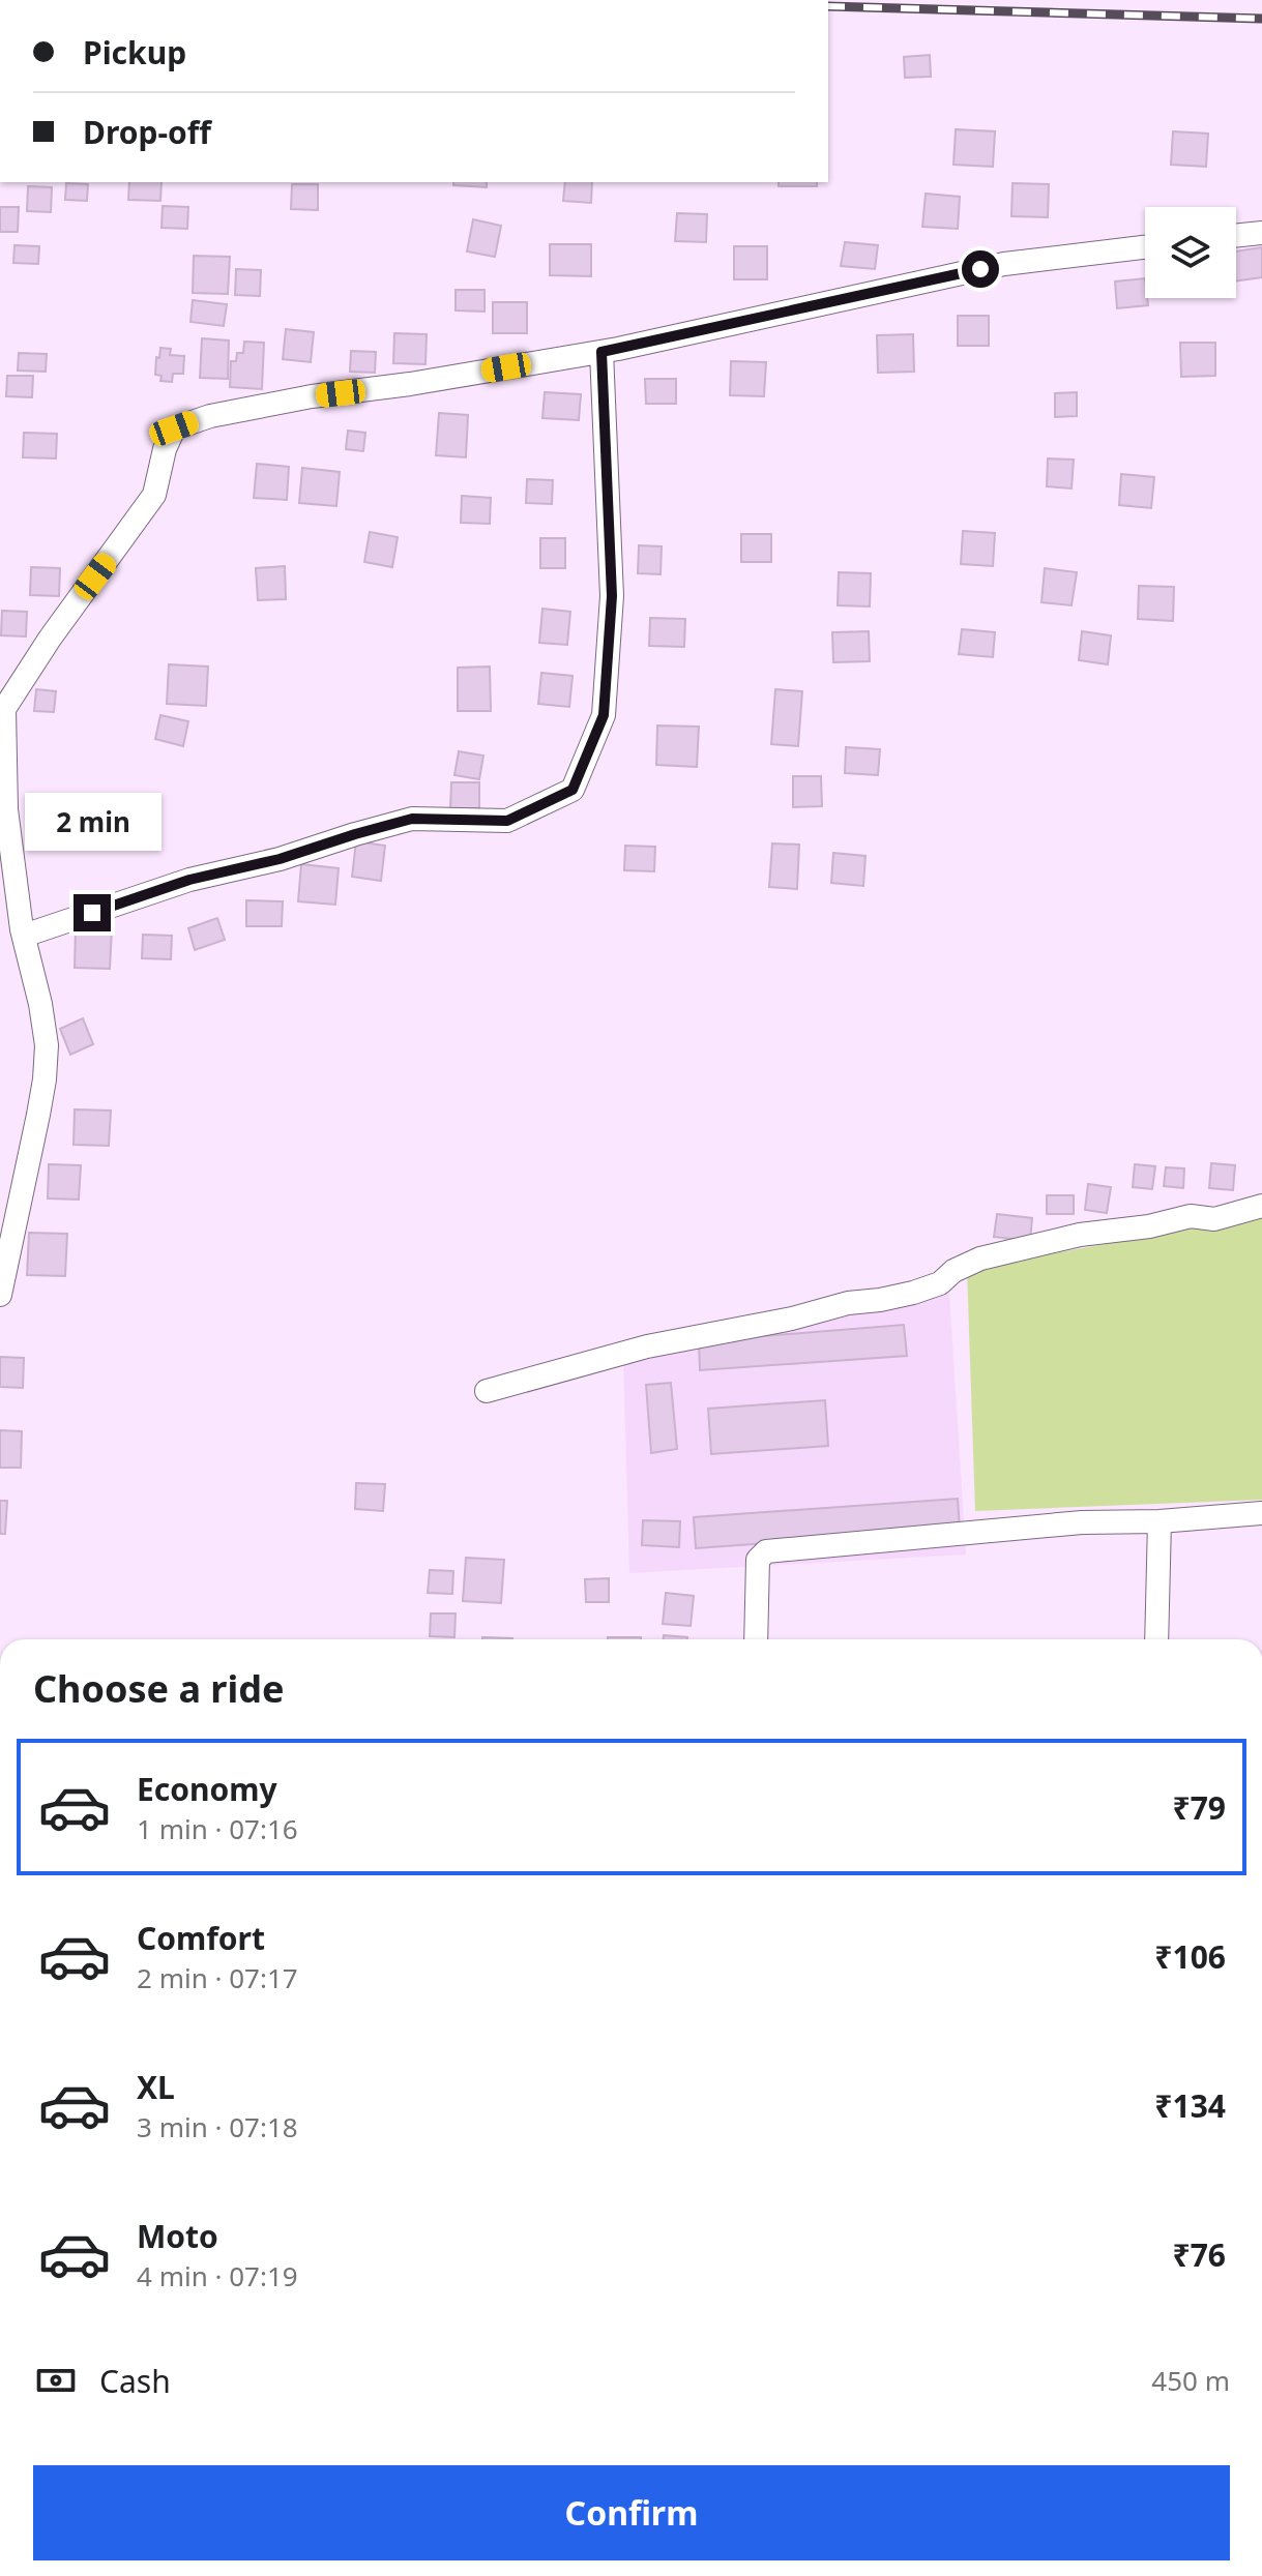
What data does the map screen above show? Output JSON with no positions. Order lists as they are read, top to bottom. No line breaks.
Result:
{"page":{"banner":["Pickup","Drop-off"],"bubble":"2 min","heading":"Choose a ride","list":[{"name":"Economy","note":"1 min · 07:16","value":"₹79"},{"name":"Comfort","note":"2 min · 07:17","value":"₹106"},{"name":"XL","note":"3 min · 07:18","value":"₹134"},{"name":"Moto","note":"4 min · 07:19","value":"₹76"}],"pay":["Cash","450 m"],"buttons":"Confirm"}}
